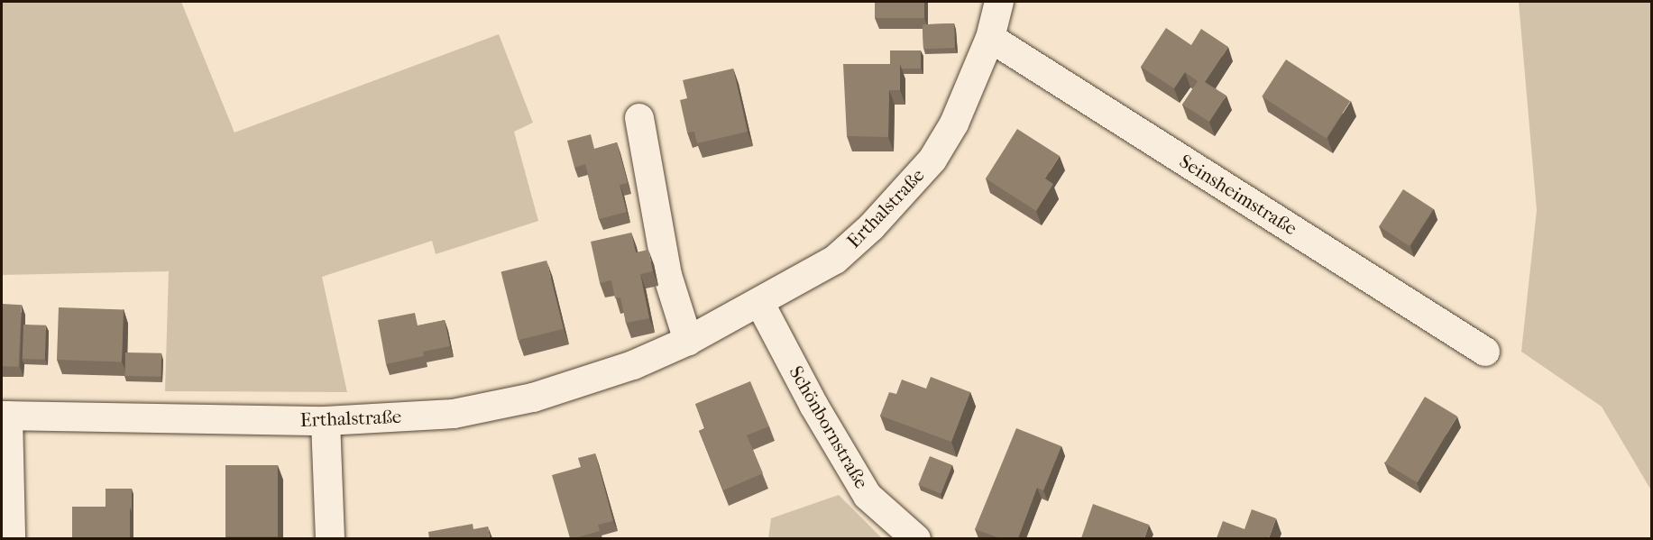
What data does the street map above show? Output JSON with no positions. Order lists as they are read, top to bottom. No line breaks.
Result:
{"streets":{"street":["Seinsheimstraße","Erthalstraße","Schönbornstraße"]},"crossings":[["Seinsheimstraße","Erthalstraße"],["Erthalstraße","Schönbornstraße"]]}
